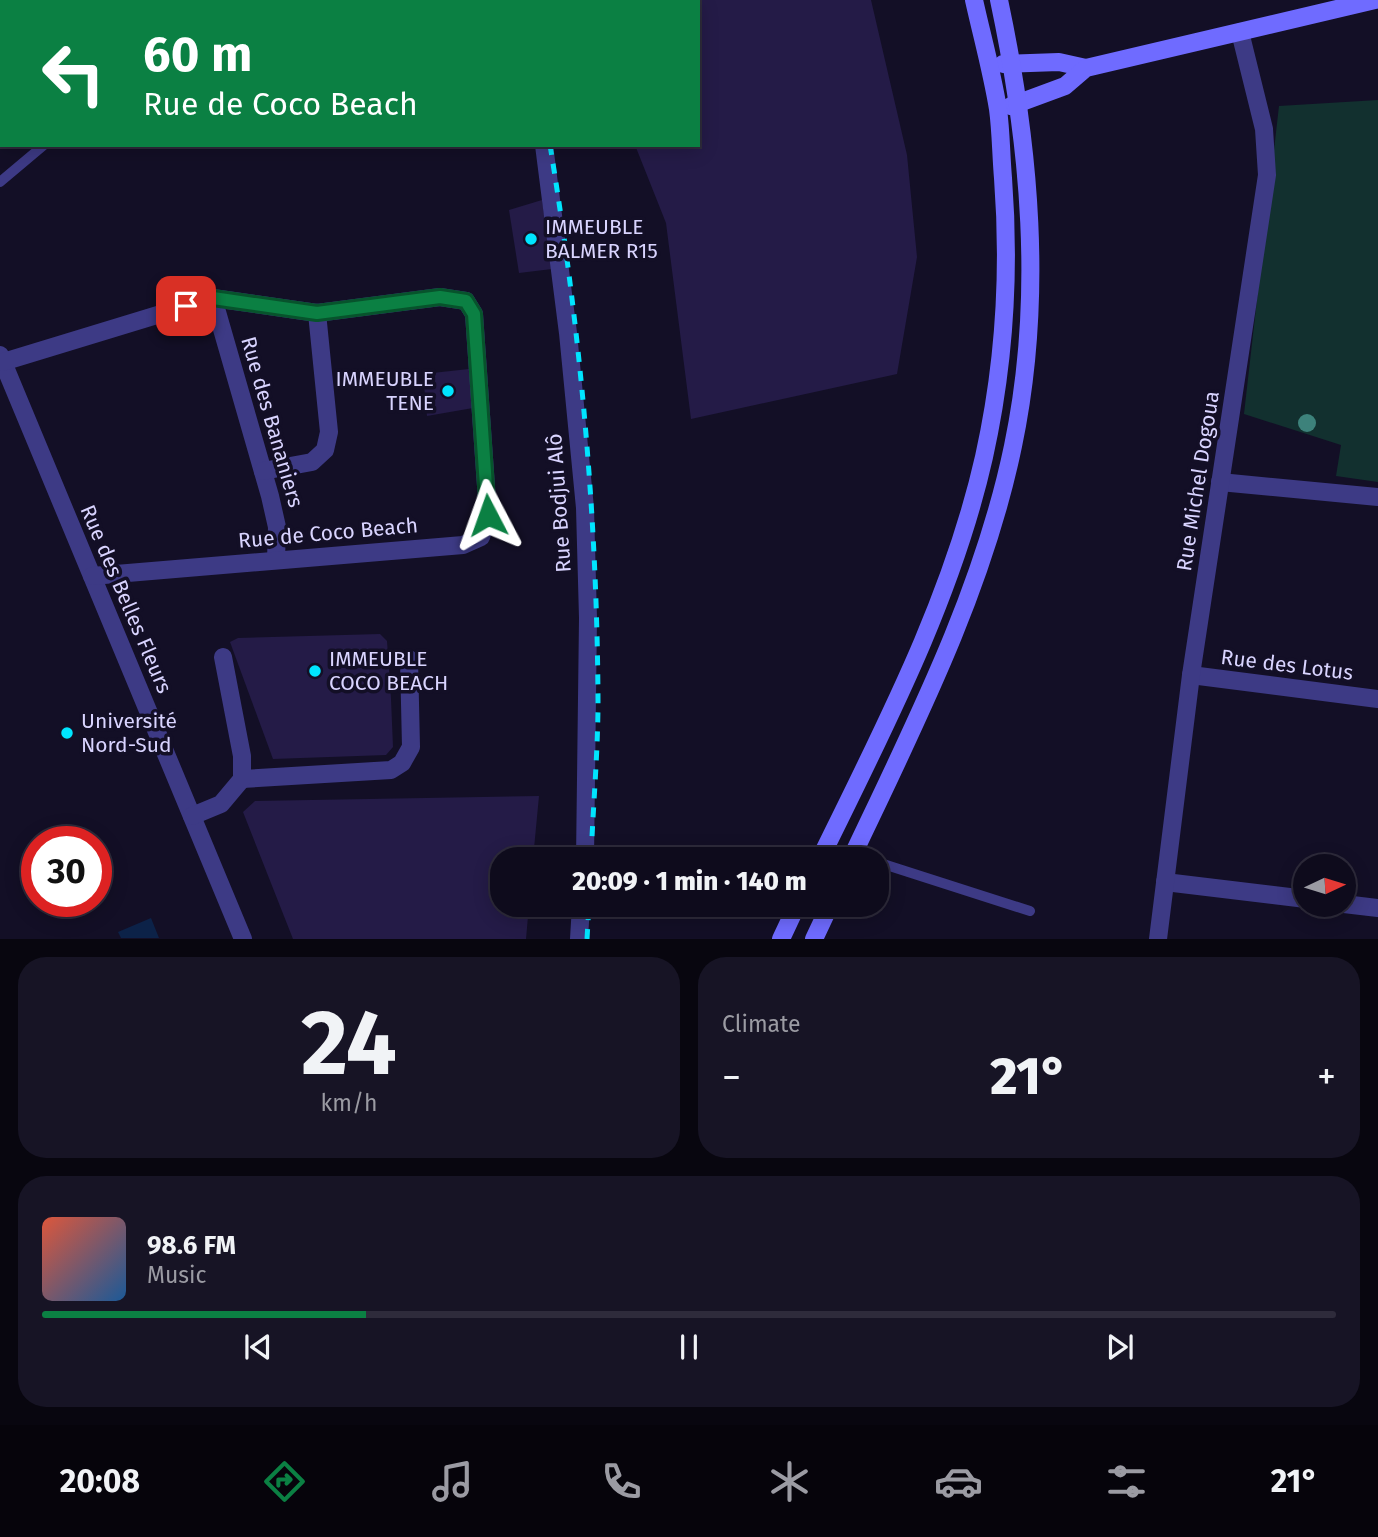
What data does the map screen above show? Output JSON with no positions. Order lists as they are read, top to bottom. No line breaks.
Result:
{"streets":{"street":["Rue des Bananiers","Rue Michel Dogoua","Rue Bodjui Alô","Rue de Coco Beach","Rue des Belles Fleurs","Rue des Lotus"]},"crossings":[["Rue des Bananiers","Rue de Coco Beach"],["Rue Michel Dogoua","Rue des Lotus"],["Rue de Coco Beach","Rue des Belles Fleurs"]],"places":["IMMEUBLE BALMER R15","IMMEUBLE TENE","IMMEUBLE COCO BEACH","Université Nord-Sud"],"north":"right","page":{"turn":["60 m","Rue de Coco Beach"],"limit":"30","trip":"20:09 · 1 min · 140 m","tile":[["24","km/h"],"Climate"],"heat":["−","21°","+"],"song":["98.6 FM","Music"],"tabs":["20:08","21°"]}}
